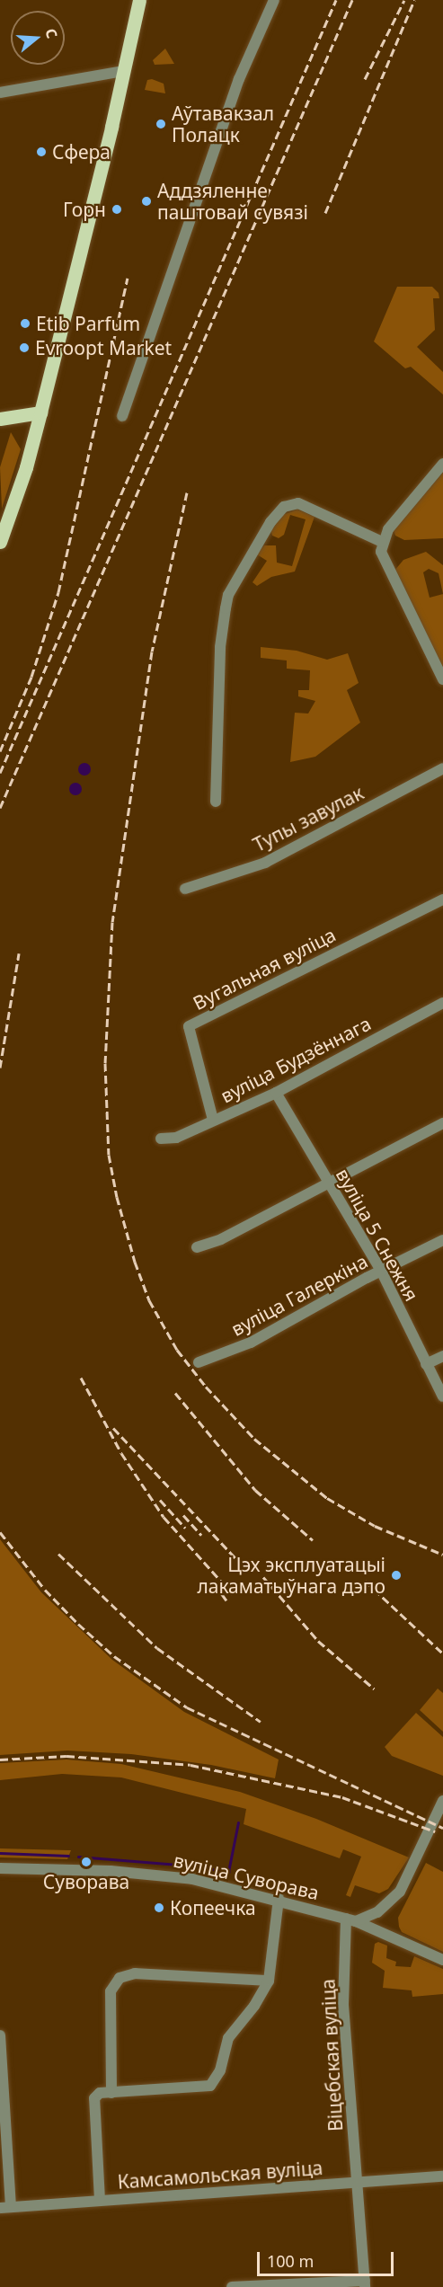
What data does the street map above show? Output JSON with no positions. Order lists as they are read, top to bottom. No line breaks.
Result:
{"streets":{"street":["Тупы завулак","Вугальная вуліца","вуліца Будзённага","вуліца 5 Снежня","вуліца Галеркіна","вуліца Суворава","Віцебская вуліца","Камсамольская вуліца"]},"crossings":[["Вугальная вуліца","вуліца Будзённага"],["вуліца Будзённага","вуліца 5 Снежня"],["вуліца 5 Снежня","вуліца Галеркіна"],["вуліца Суворава","Віцебская вуліца"],["Віцебская вуліца","Камсамольская вуліца"]],"places":["Аўтавакзал Полацк","Сфера","Аддзяленне паштовай сувязі","Горн","Etib Parfum","Evroopt Market","Цэх эксплуатацыі лакаматыўнага дэпо","Суворава","Копеечка"],"scale_bar":"100 m","north":"right"}
